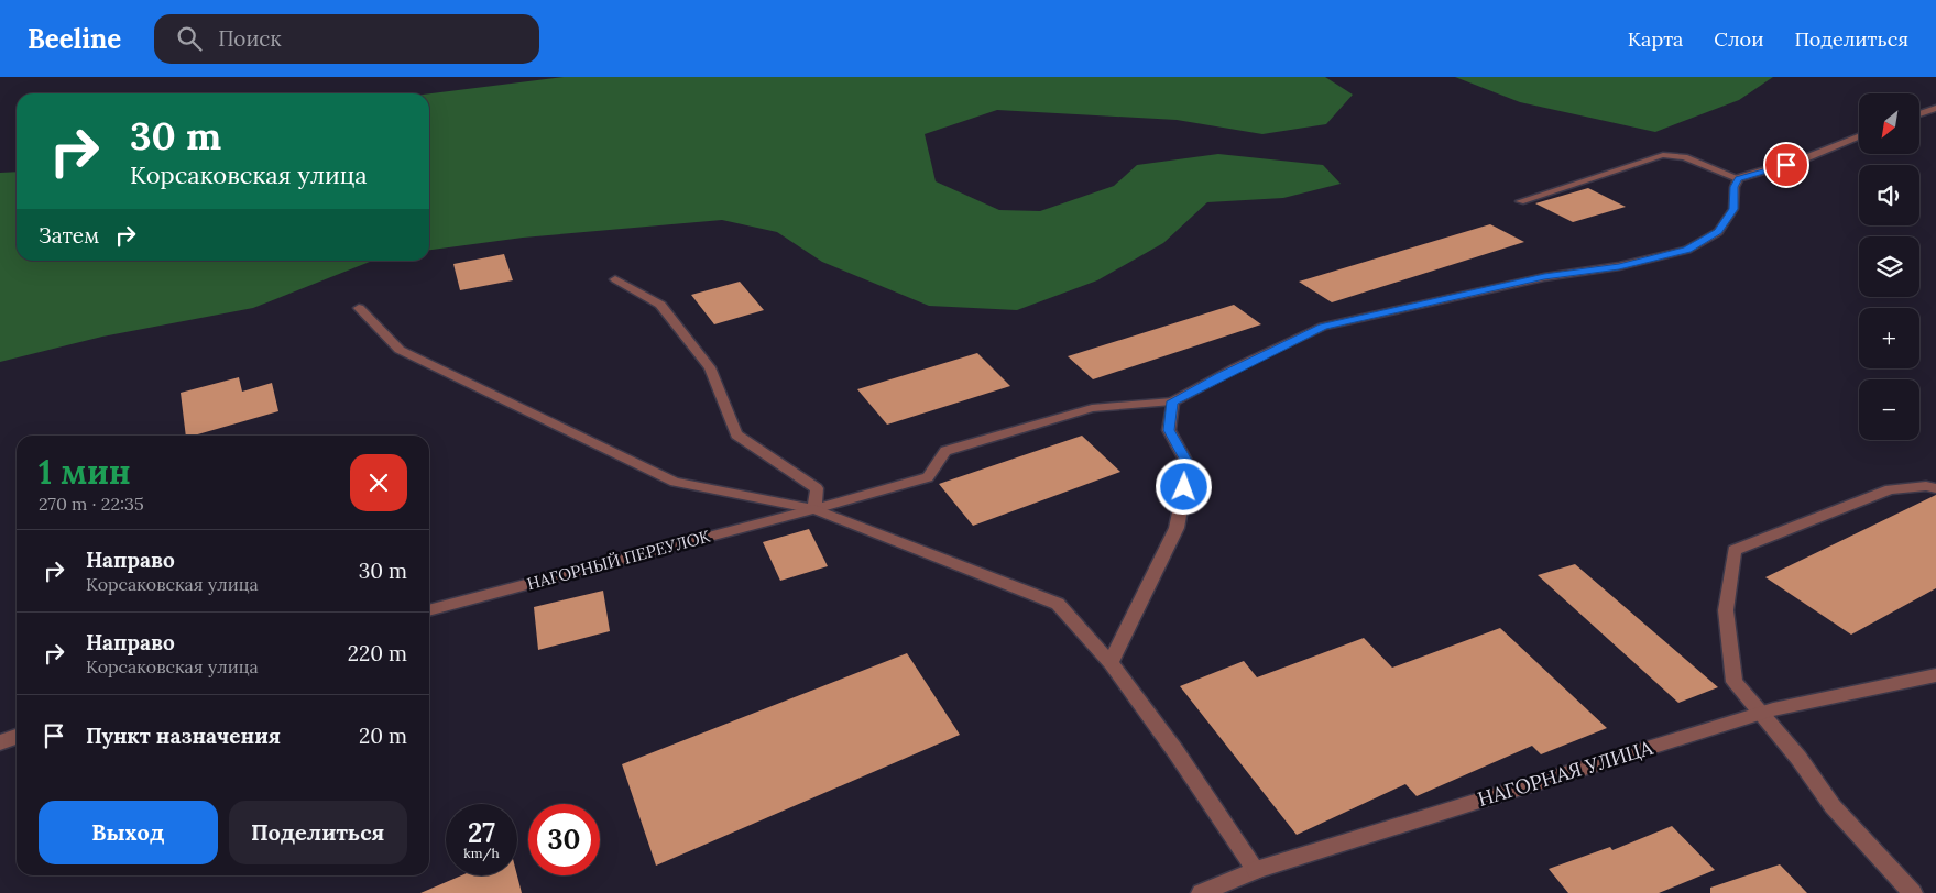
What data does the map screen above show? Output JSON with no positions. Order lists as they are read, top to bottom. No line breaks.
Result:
{"streets":{"street":["НАГОРНЫЙ ПЕРЕУЛОК","НАГОРНАЯ УЛИЦА"]},"north":"bottom left","page":{"header":"Beeline","search":"Поиск","nav":["Карта","Слои","Поделиться"],"map_buttons":["+","−"],"turn":["30 m","Корсаковская улица"],"then":"Затем","heading":["1 мин","270 m · 22:35"],"list":[{"name":"Направо","note":"Корсаковская улица","value":"30 m"},{"name":"Направо","note":"Корсаковская улица","value":"220 m"},{"name":"Пункт назначения","value":"20 m"}],"buttons":["Выход","Поделиться"],"speed":"27 km/h","limit":"30"}}
